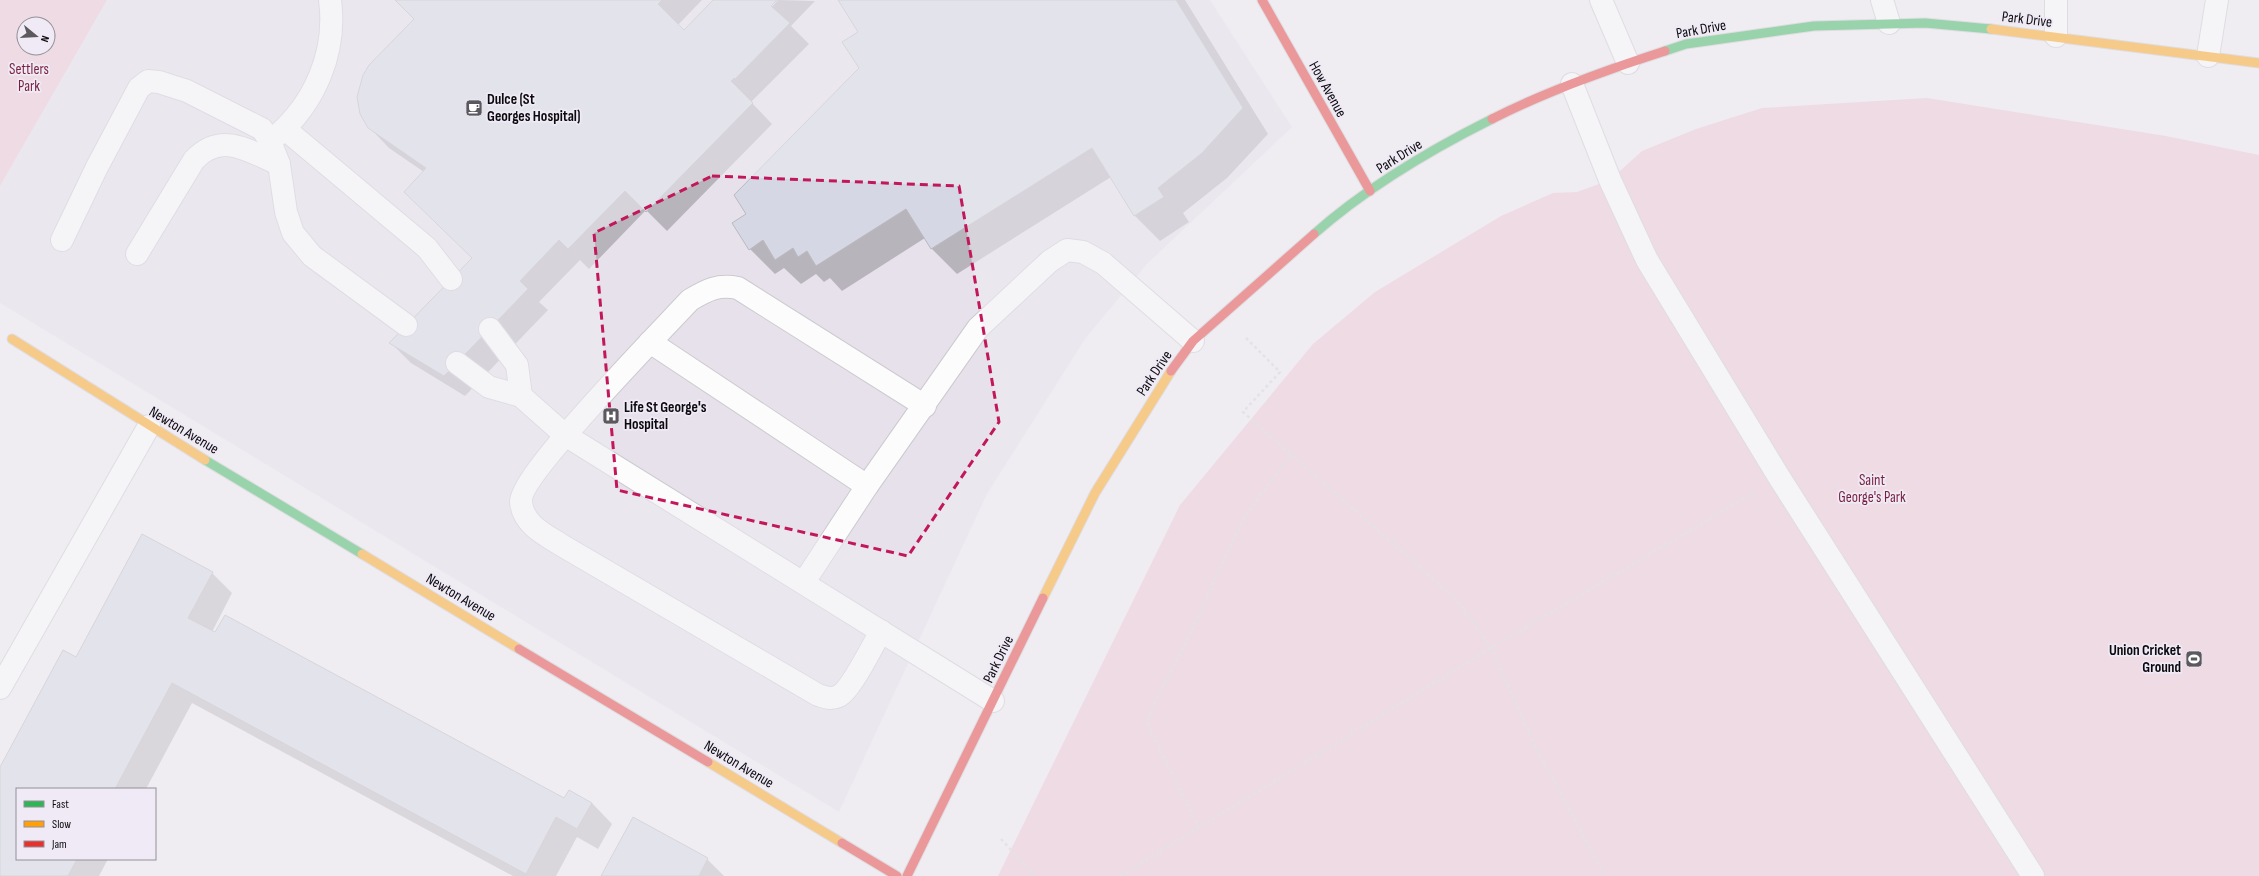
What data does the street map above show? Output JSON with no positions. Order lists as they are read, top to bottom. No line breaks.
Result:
{"streets":{"street":["Park Drive","How Avenue","Newton Avenue"]},"crossings":[["Park Drive","How Avenue"]],"parks":["Settlers Park","Saint George's Park"],"places":{"cafe":["Dulce (St Georges Hospital)"],"hospital":["Life St George's Hospital"],"sports":["Union Cricket Ground"]},"legend":["Fast","Slow","Jam"],"north":"right"}
